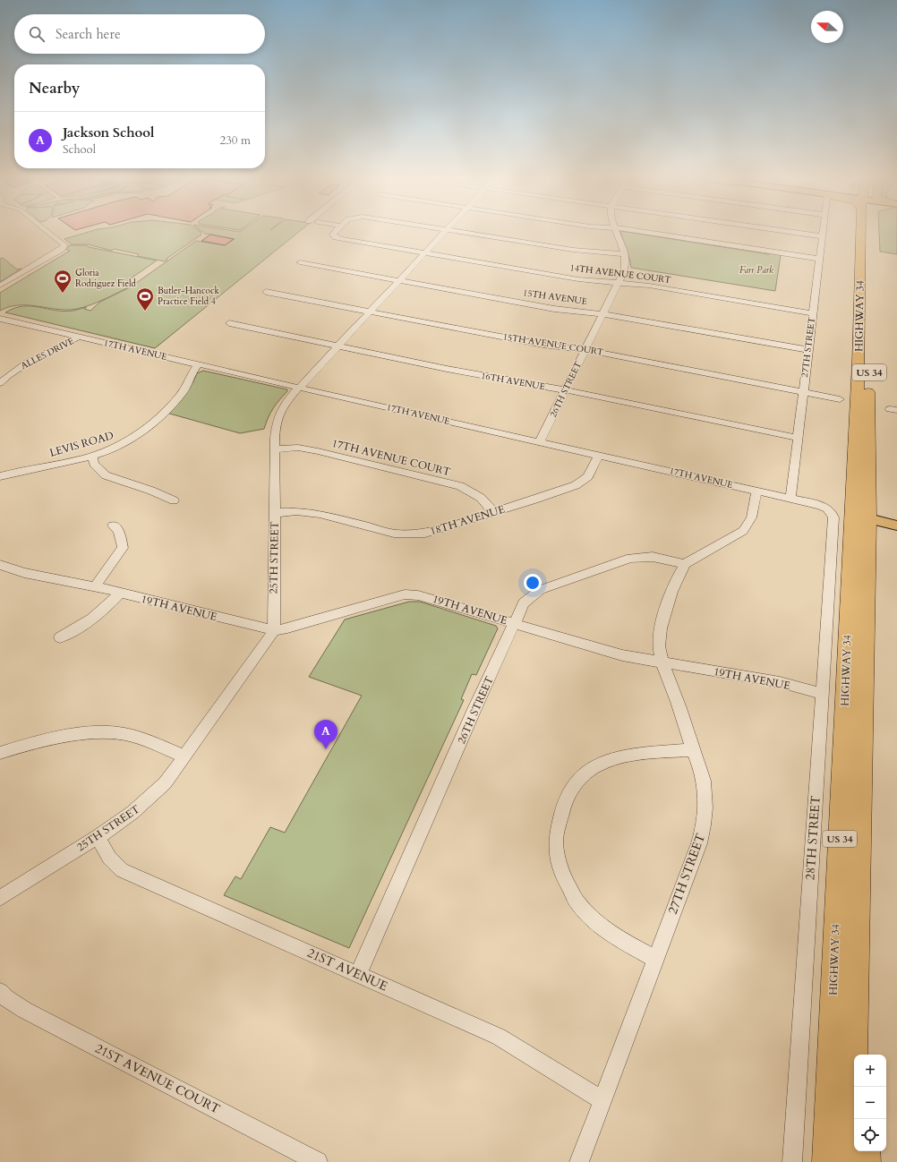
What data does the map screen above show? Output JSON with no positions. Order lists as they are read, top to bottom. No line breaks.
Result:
{"streets":{"highway":["HIGHWAY 34","US 34"],"main road":["17TH AVENUE"],"street":["14TH AVENUE COURT","15TH AVENUE","15TH AVENUE COURT","27TH STREET","ALLES DRIVE","16TH AVENUE","26TH STREET","LEVIS ROAD","17TH AVENUE COURT","18TH AVENUE","25TH STREET","19TH AVENUE","28TH STREET","21ST AVENUE","21ST AVENUE COURT"]},"crossings":[["14TH AVENUE COURT","27TH STREET"],["14TH AVENUE COURT","26TH STREET"],["14TH AVENUE COURT","25TH STREET"],["15TH AVENUE","27TH STREET"],["15TH AVENUE","26TH STREET"],["15TH AVENUE","25TH STREET"],["HIGHWAY 34","17TH AVENUE"],["HIGHWAY 34","28TH STREET"],["15TH AVENUE COURT","27TH STREET"],["15TH AVENUE COURT","26TH STREET"],["15TH AVENUE COURT","25TH STREET"],["27TH STREET","17TH AVENUE"],["27TH STREET","16TH AVENUE"],["27TH STREET","26TH STREET"],["27TH STREET","19TH AVENUE"],["27TH STREET","21ST AVENUE"],["17TH AVENUE","ALLES DRIVE"],["17TH AVENUE","26TH STREET"],["17TH AVENUE","LEVIS ROAD"],["17TH AVENUE","18TH AVENUE"],["17TH AVENUE","25TH STREET"],["17TH AVENUE","28TH STREET"],["16TH AVENUE","26TH STREET"],["16TH AVENUE","25TH STREET"],["26TH STREET","19TH AVENUE"],["26TH STREET","21ST AVENUE"],["17TH AVENUE COURT","18TH AVENUE"],["17TH AVENUE COURT","25TH STREET"],["18TH AVENUE","25TH STREET"],["25TH STREET","19TH AVENUE"],["25TH STREET","21ST AVENUE"],["19TH AVENUE","28TH STREET"]],"parks":["Farr Park"],"places":{"sports":["Gloria Rodriguez Field","Butler-Hancock Practice Field 4"]},"north":"left","page":{"search":"Search here","heading":"Nearby","list":[{"mark":"A","name":"Jackson School","note":"School","value":"230 m"}],"pins":"A","map_buttons":["+","−"]}}
